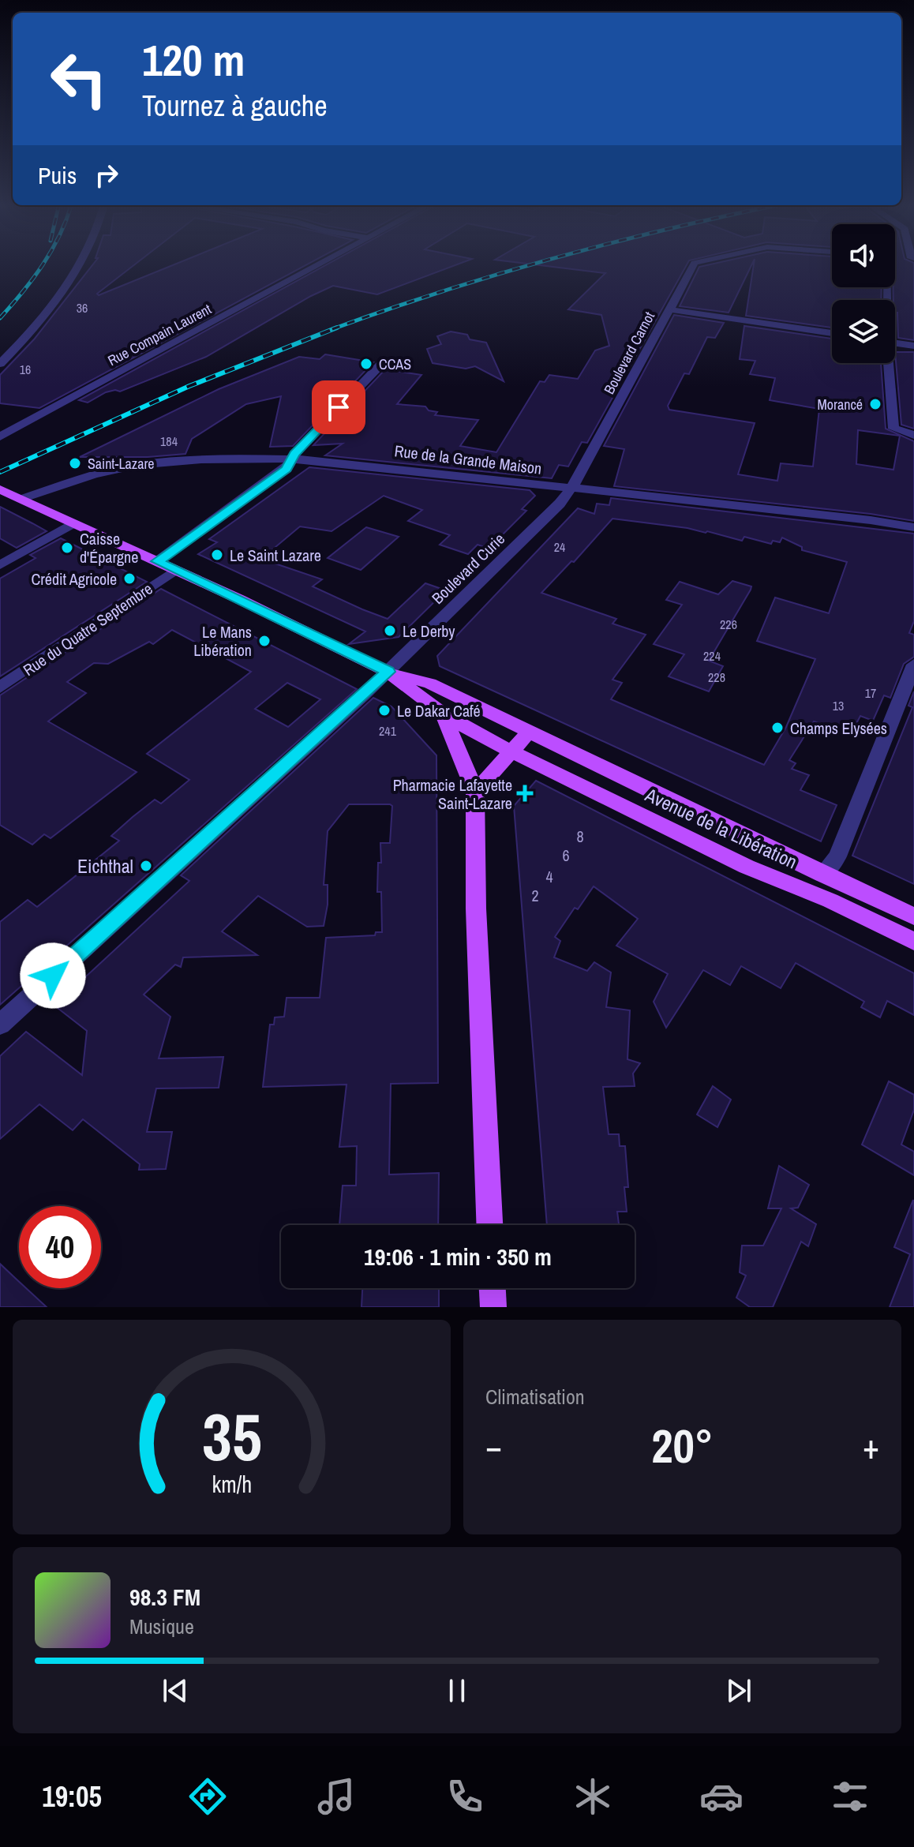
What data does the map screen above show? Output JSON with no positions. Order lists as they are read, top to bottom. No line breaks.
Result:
{"streets":{"main road":["Avenue de la Libération"],"street":["Rue Compain Laurent","Boulevard Carnot","Rue de la Grande Maison","Boulevard Curie","Rue du Quatre Septembre"]},"crossings":[["Boulevard Carnot","Rue de la Grande Maison"],["Boulevard Carnot","Boulevard Curie"],["Rue de la Grande Maison","Boulevard Curie"],["Boulevard Curie","Avenue de la Libération"]],"places":{"other":["CCAS","Morancé","Saint-Lazare","Caisse d'Épargne","Le Saint Lazare","Crédit Agricole","Le Derby","Le Mans Libération","Le Dakar Café","Champs Elysées","Eichthal"],"health":["Pharmacie Lafayette Saint-Lazare"]},"house_numbers":["36","16","184","24","226","224","228","17","13","241","8","6","4","2"],"page":{"turn":["120 m","Tournez à gauche"],"then":"Puis","limit":"40","trip":"19:06 · 1 min · 350 m","tile":"Climatisation","heat":["−","20°","+"],"song":["98.3 FM","Musique"],"tabs":"19:05","gauge":["35","km/h"]}}
